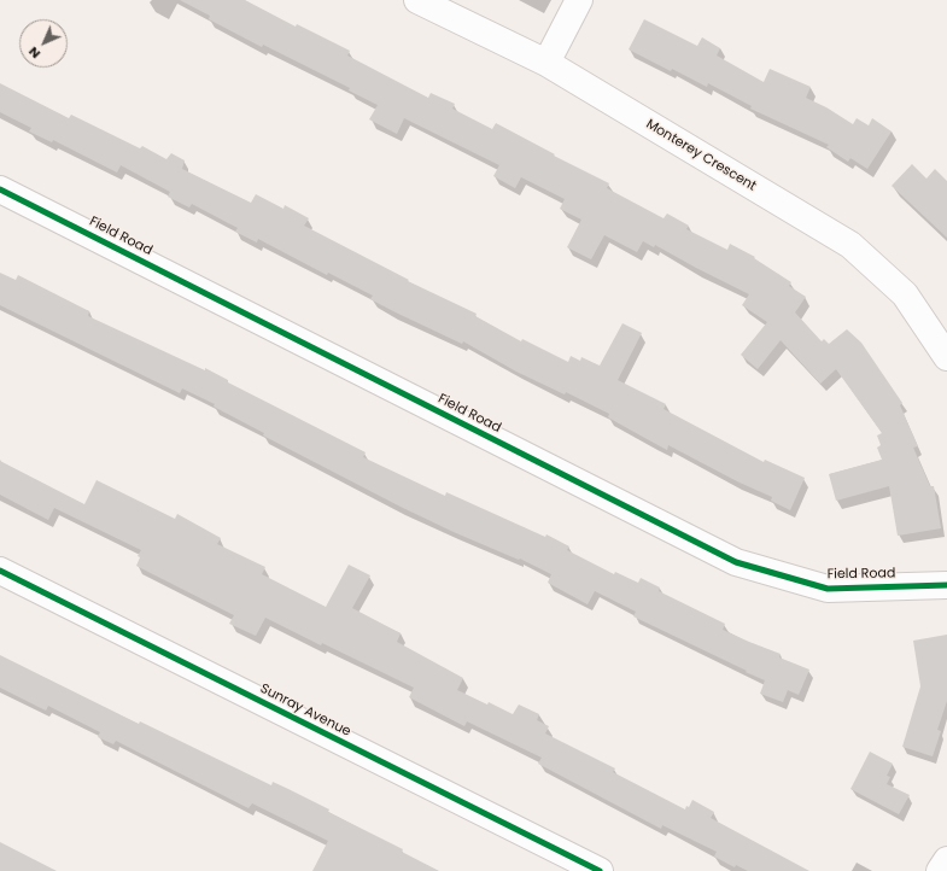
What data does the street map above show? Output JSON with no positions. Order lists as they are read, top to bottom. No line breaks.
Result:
{"streets":{"street":["Monterey Crescent","Field Road","Sunray Avenue"]},"north":"bottom left"}
